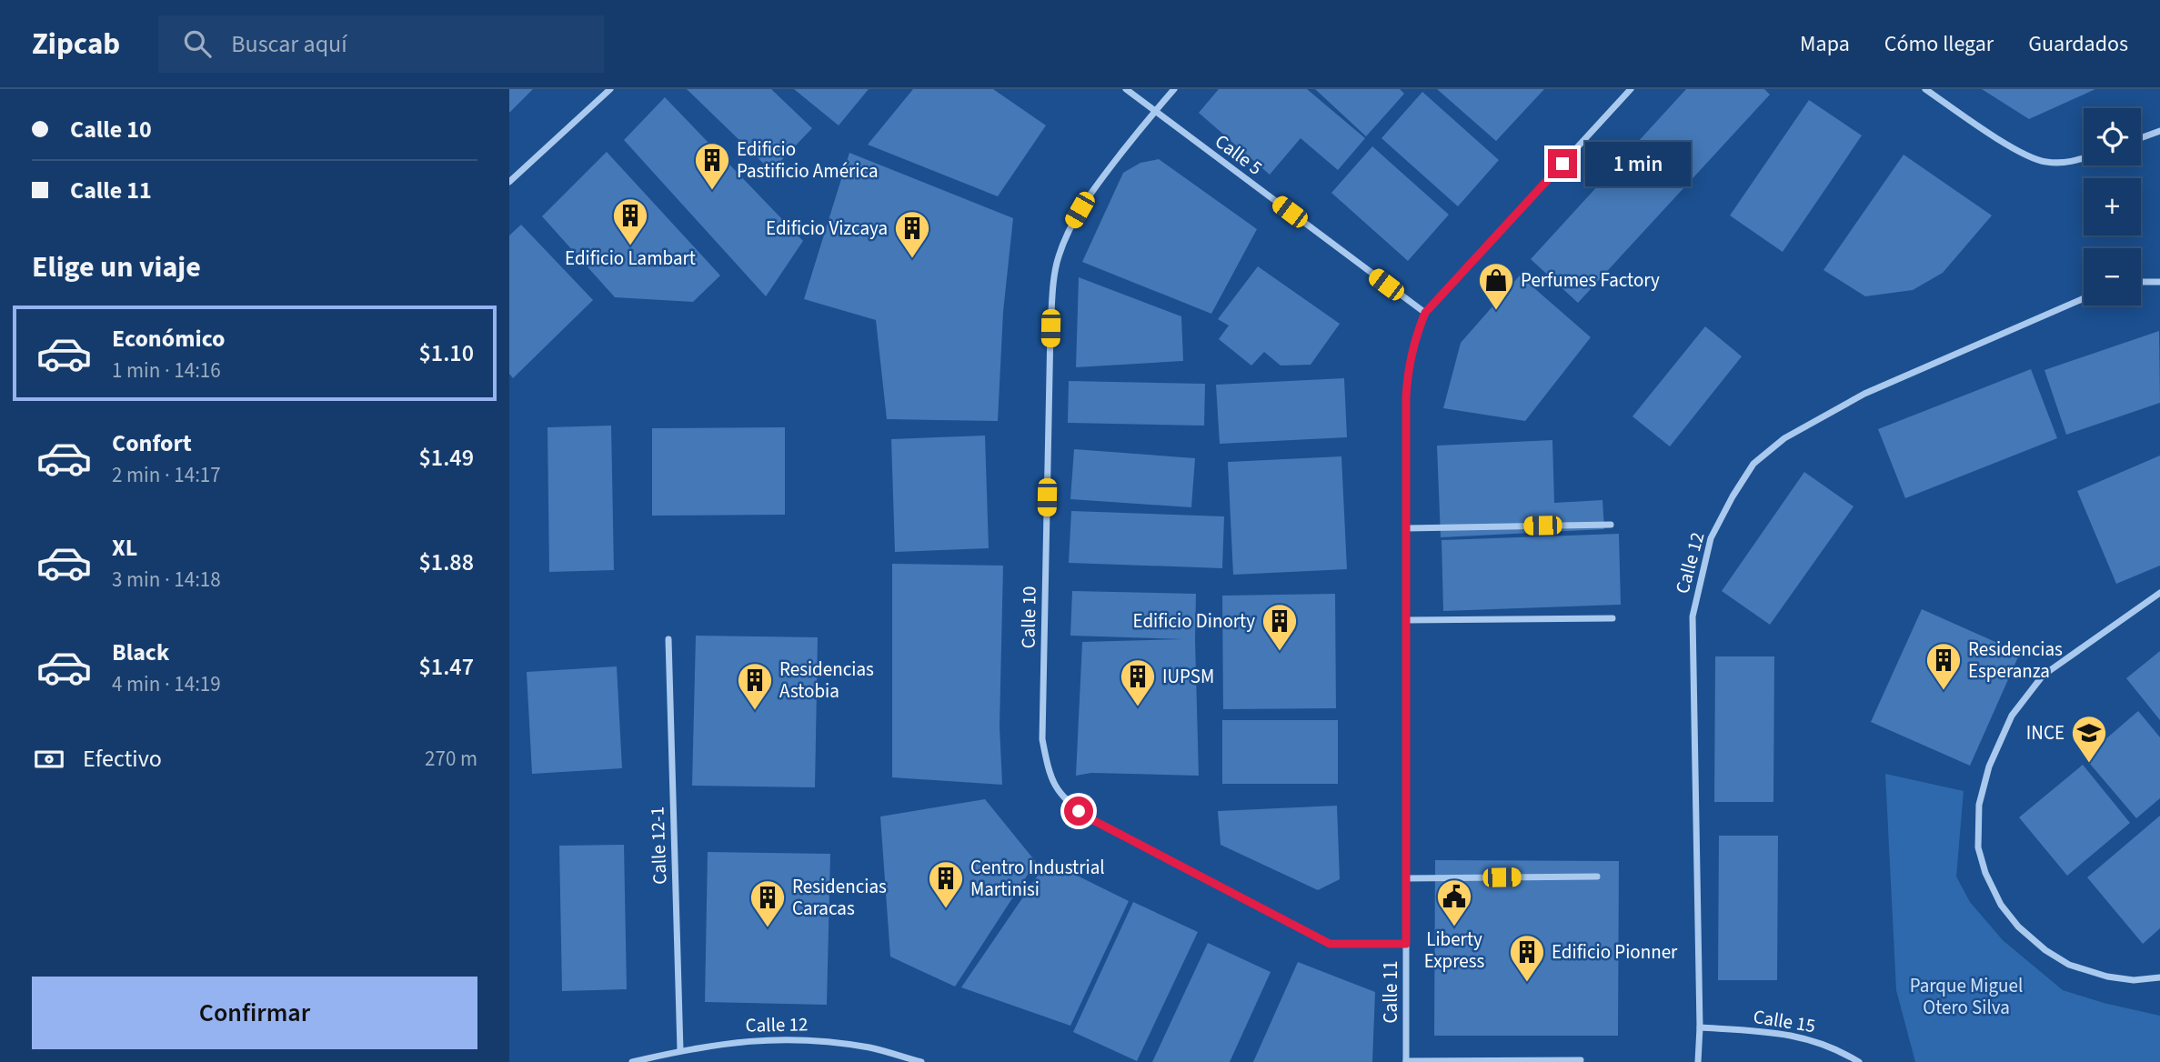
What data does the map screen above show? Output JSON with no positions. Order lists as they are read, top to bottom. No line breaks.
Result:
{"streets":{"street":["Calle 5","Calle 12","Calle 10","Calle 12-1","Calle 11","Calle 15"]},"crossings":[["Calle 5","Calle 10"],["Calle 5","Calle 11"],["Calle 12","Calle 12-1"],["Calle 12","Calle 15"],["Calle 10","Calle 11"]],"parks":["Parque Miguel Otero Silva"],"places":{"building":["Edificio Pastificio América","Edificio Lambart","Edificio Vizcaya","Edificio Dinorty","Residencias Esperanza","IUPSM","Residencias Astobia","Centro Industrial Martinisi","Residencias Caracas","Edificio Pionner"],"shop":["Perfumes Factory"],"school or university":["INCE"],"public building":["Liberty Express"]},"page":{"header":"Zipcab","search":"Buscar aquí","nav":["Mapa","Cómo llegar","Guardados"],"banner":["Calle 10","Calle 11"],"map_buttons":["+","−"],"bubble":"1 min","heading":"Elige un viaje","list":[{"name":"Económico","note":"1 min · 14:16","value":"$1.10"},{"name":"Confort","note":"2 min · 14:17","value":"$1.49"},{"name":"XL","note":"3 min · 14:18","value":"$1.88"},{"name":"Black","note":"4 min · 14:19","value":"$1.47"}],"pay":["Efectivo","270 m"],"buttons":"Confirmar"}}
